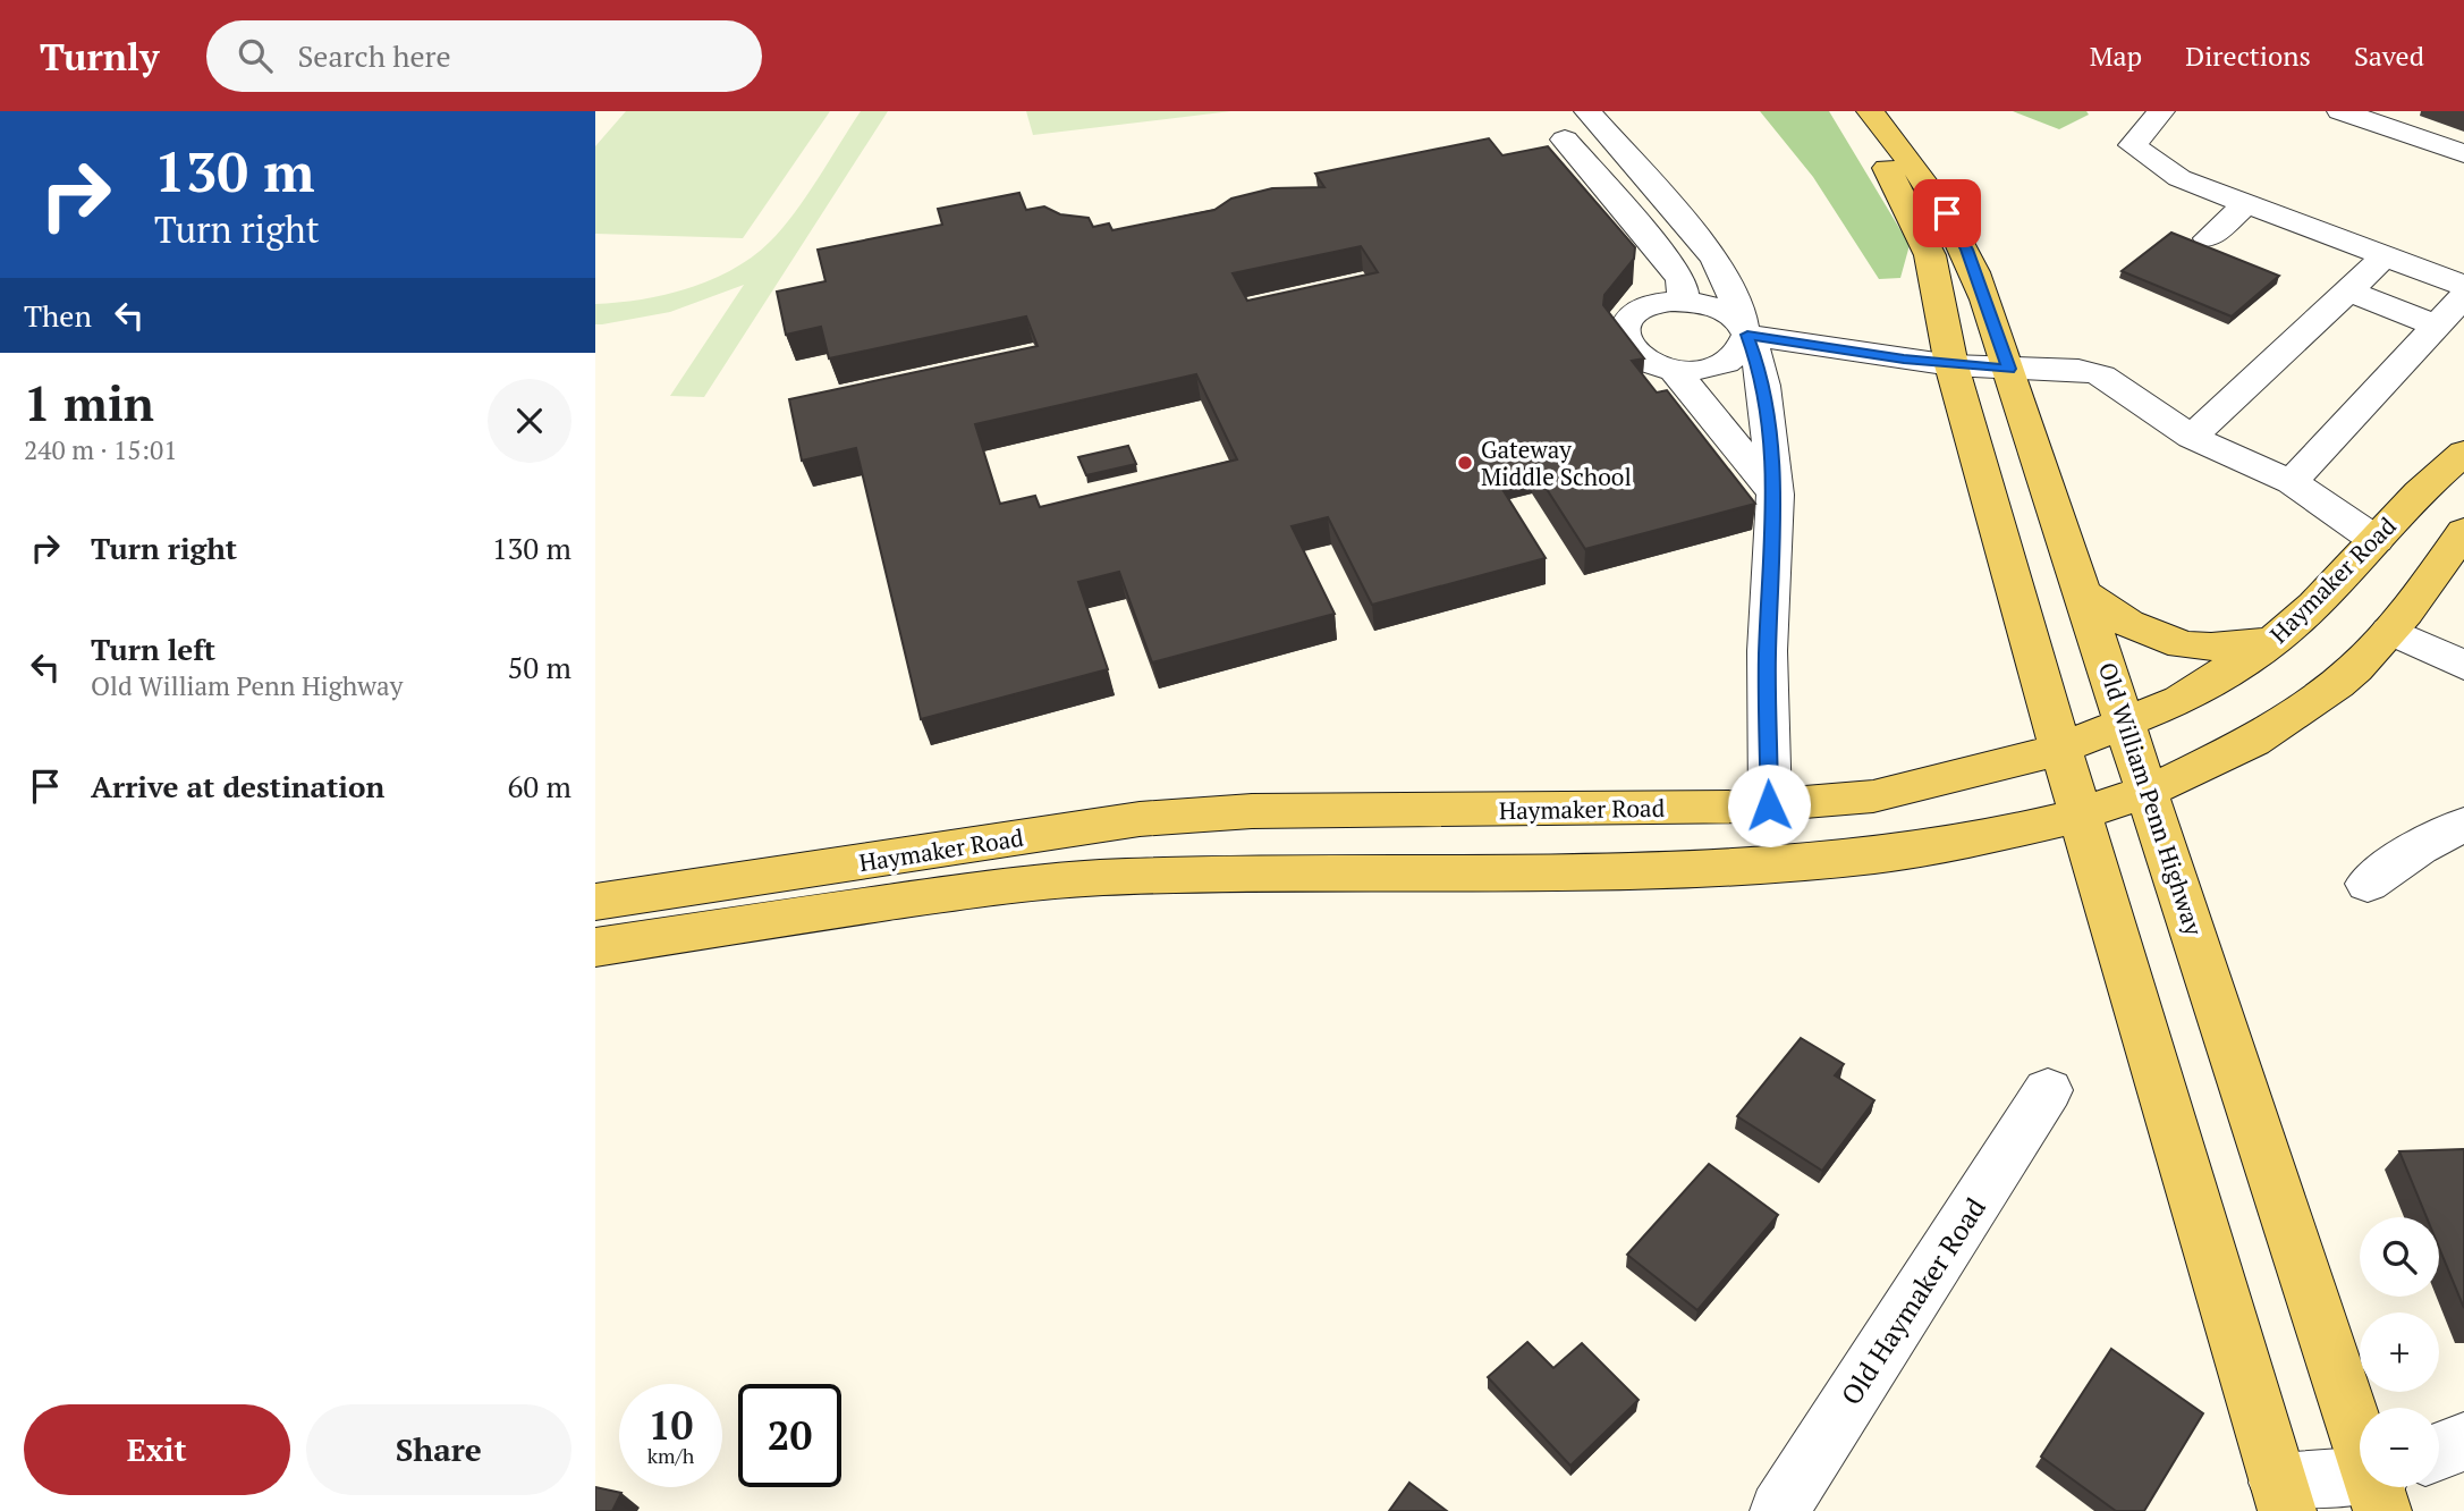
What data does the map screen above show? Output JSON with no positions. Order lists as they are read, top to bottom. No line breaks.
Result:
{"streets":{"main road":["Haymaker Road","Old William Penn Highway"],"street":["Old Haymaker Road"]},"crossings":[["Haymaker Road","Old William Penn Highway"]],"places":["Gateway Middle School"],"page":{"header":"Turnly","search":"Search here","nav":["Map","Directions","Saved"],"turn":["130 m","Turn right"],"then":"Then","heading":["1 min","240 m · 15:01"],"list":[{"name":"Turn right","value":"130 m"},{"name":"Turn left","note":"Old William Penn Highway","value":"50 m"},{"name":"Arrive at destination","value":"60 m"}],"map_buttons":["+","−"],"speed":"10 km/h","limit":"20","buttons":["Exit","Share"]}}
